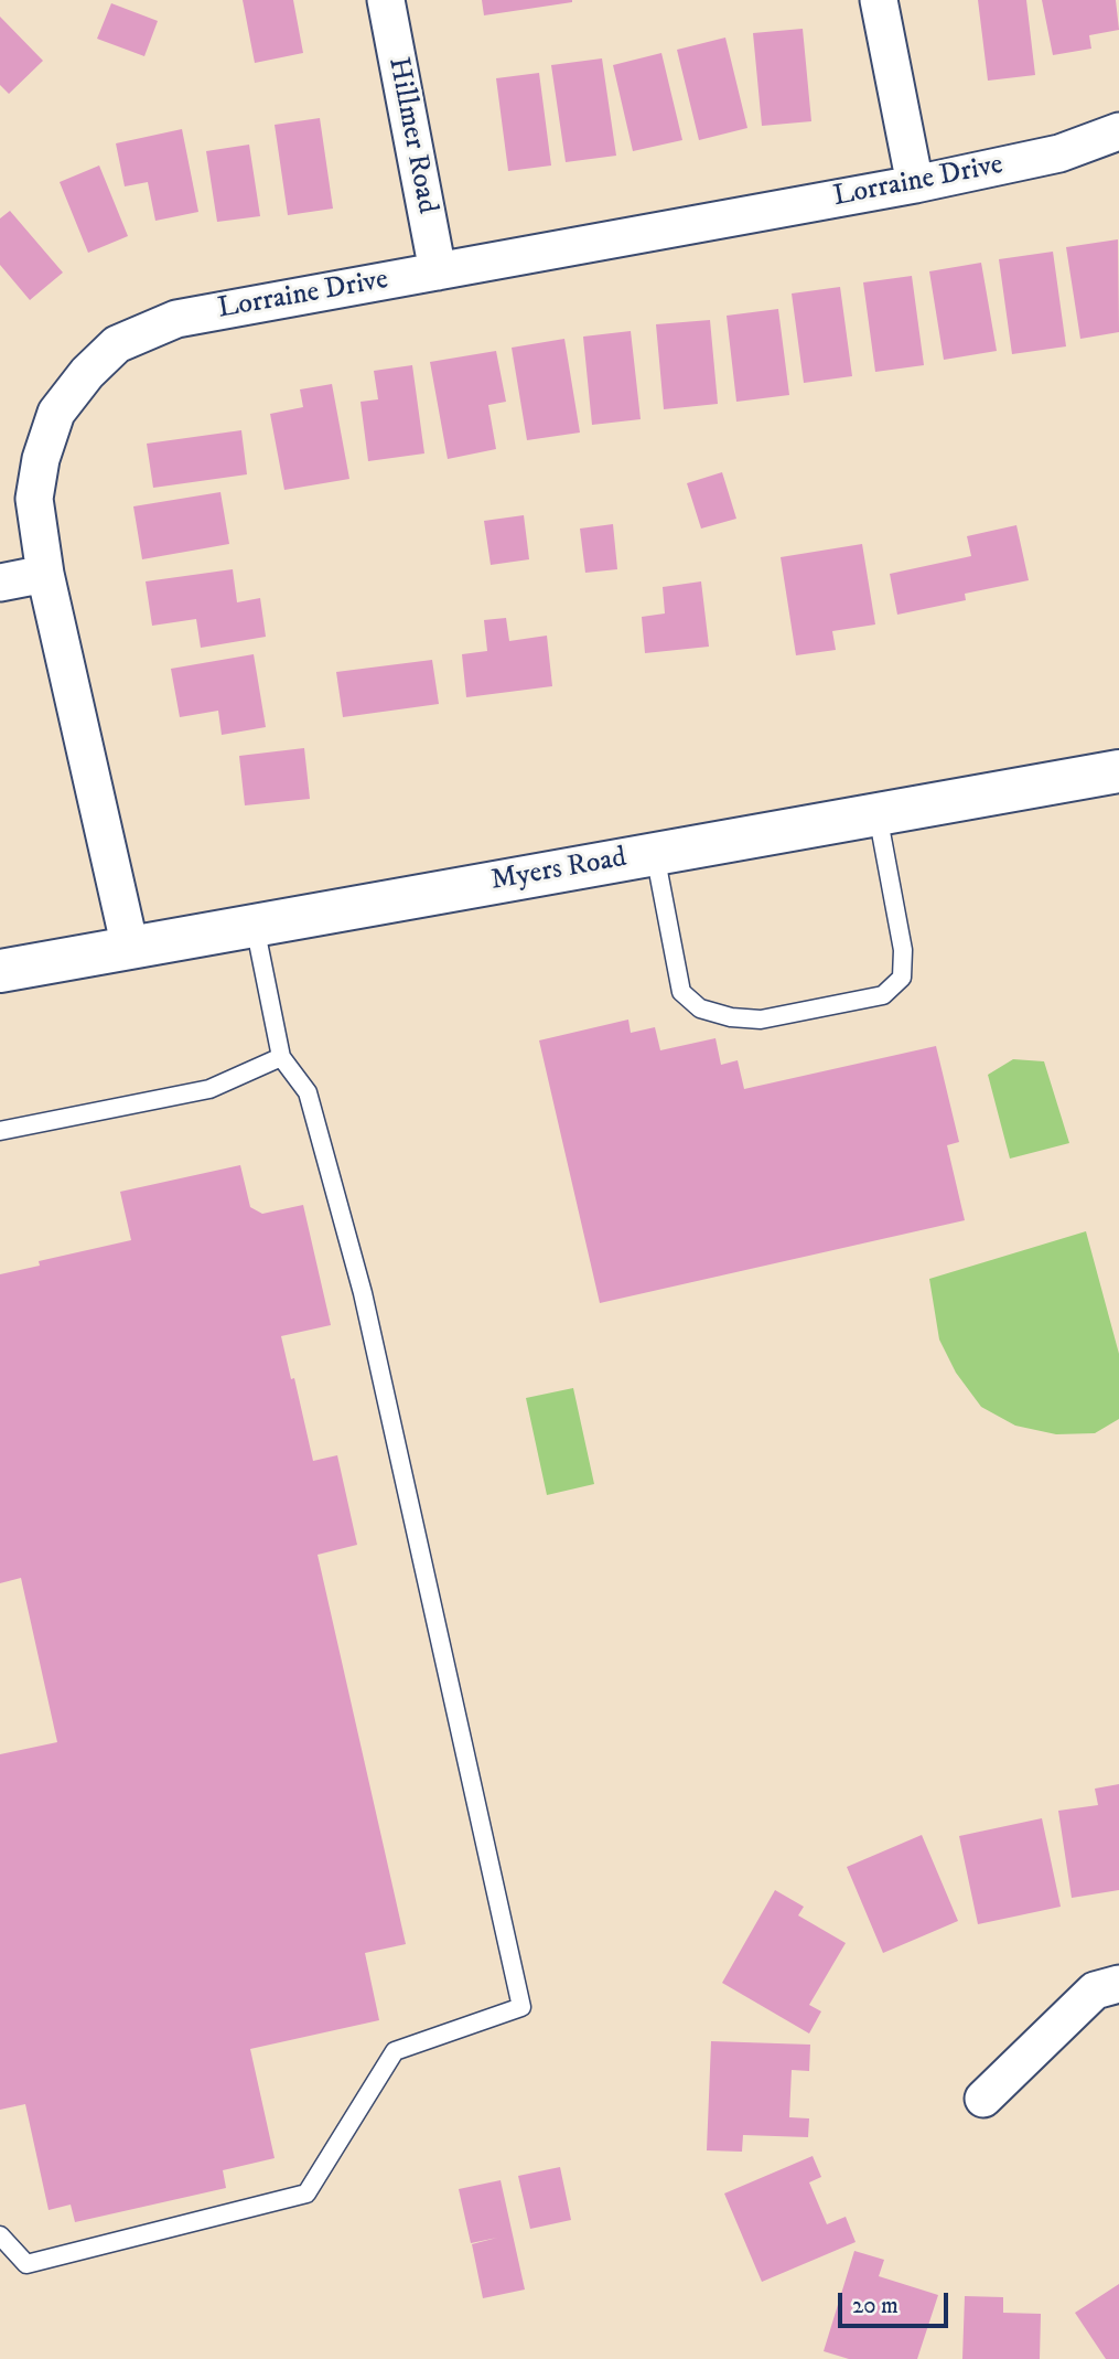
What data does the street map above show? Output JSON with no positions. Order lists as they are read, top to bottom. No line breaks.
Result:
{"streets":{"main road":["Myers Road"],"street":["Hillmer Road","Lorraine Drive"]},"crossings":[["Hillmer Road","Lorraine Drive"],["Lorraine Drive","Myers Road"]],"scale_bar":"20 m"}
